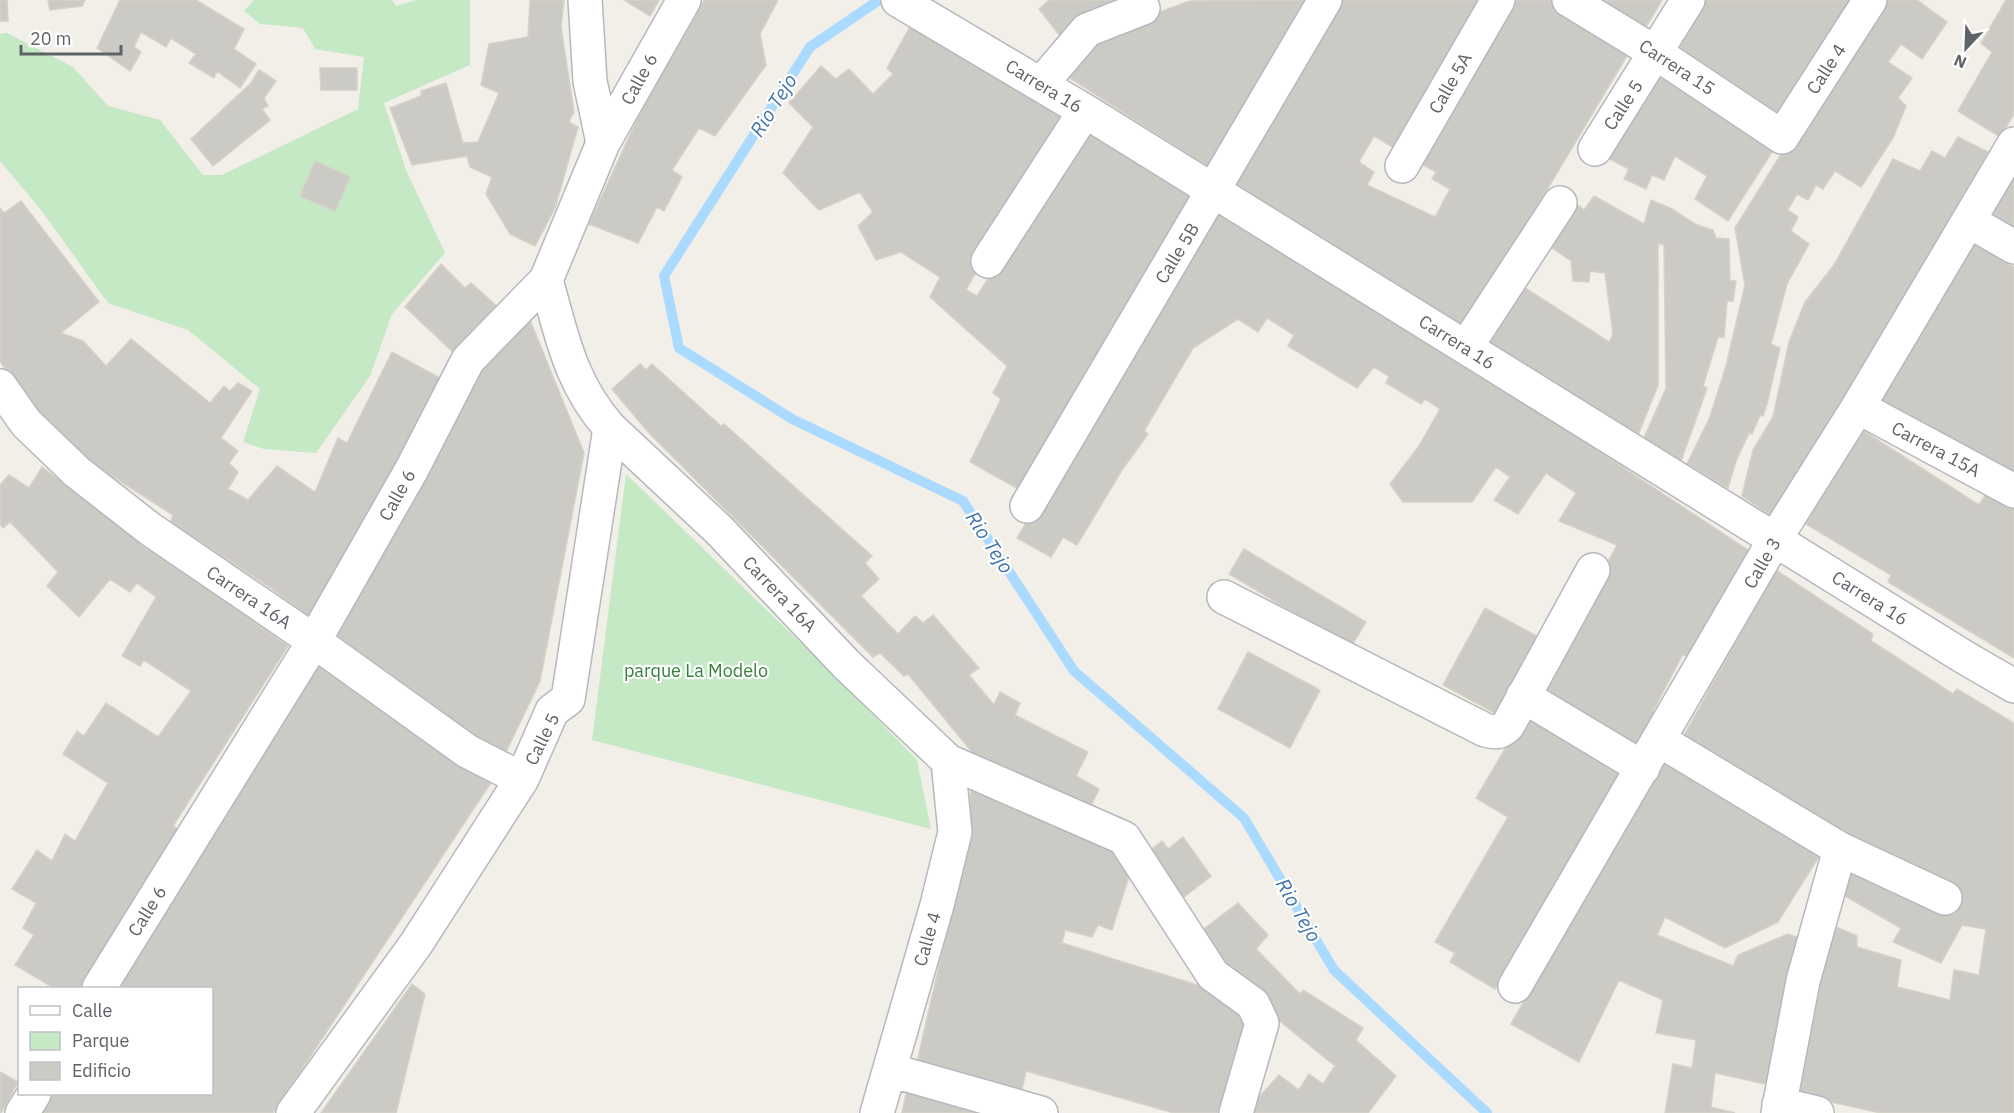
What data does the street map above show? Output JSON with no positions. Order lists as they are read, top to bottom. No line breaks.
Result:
{"streets":{"street":["Carrera 15","Calle 4","Calle 6","Calle 5A","Carrera 16","Calle 5","Calle 5B","Carrera 15A","Calle 3","Carrera 16A"]},"crossings":[["Carrera 15","Calle 4"],["Carrera 15","Calle 5"],["Calle 4","Carrera 16A"],["Calle 6","Carrera 16A"],["Carrera 16","Calle 5B"],["Carrera 16","Calle 3"],["Calle 5","Carrera 16A"],["Carrera 15A","Calle 3"]],"water":["Rio Tejo"],"parks":["parque La Modelo"],"legend":["Calle","Parque","Edificio"],"scale_bar":"20 m","north":"bottom left"}
